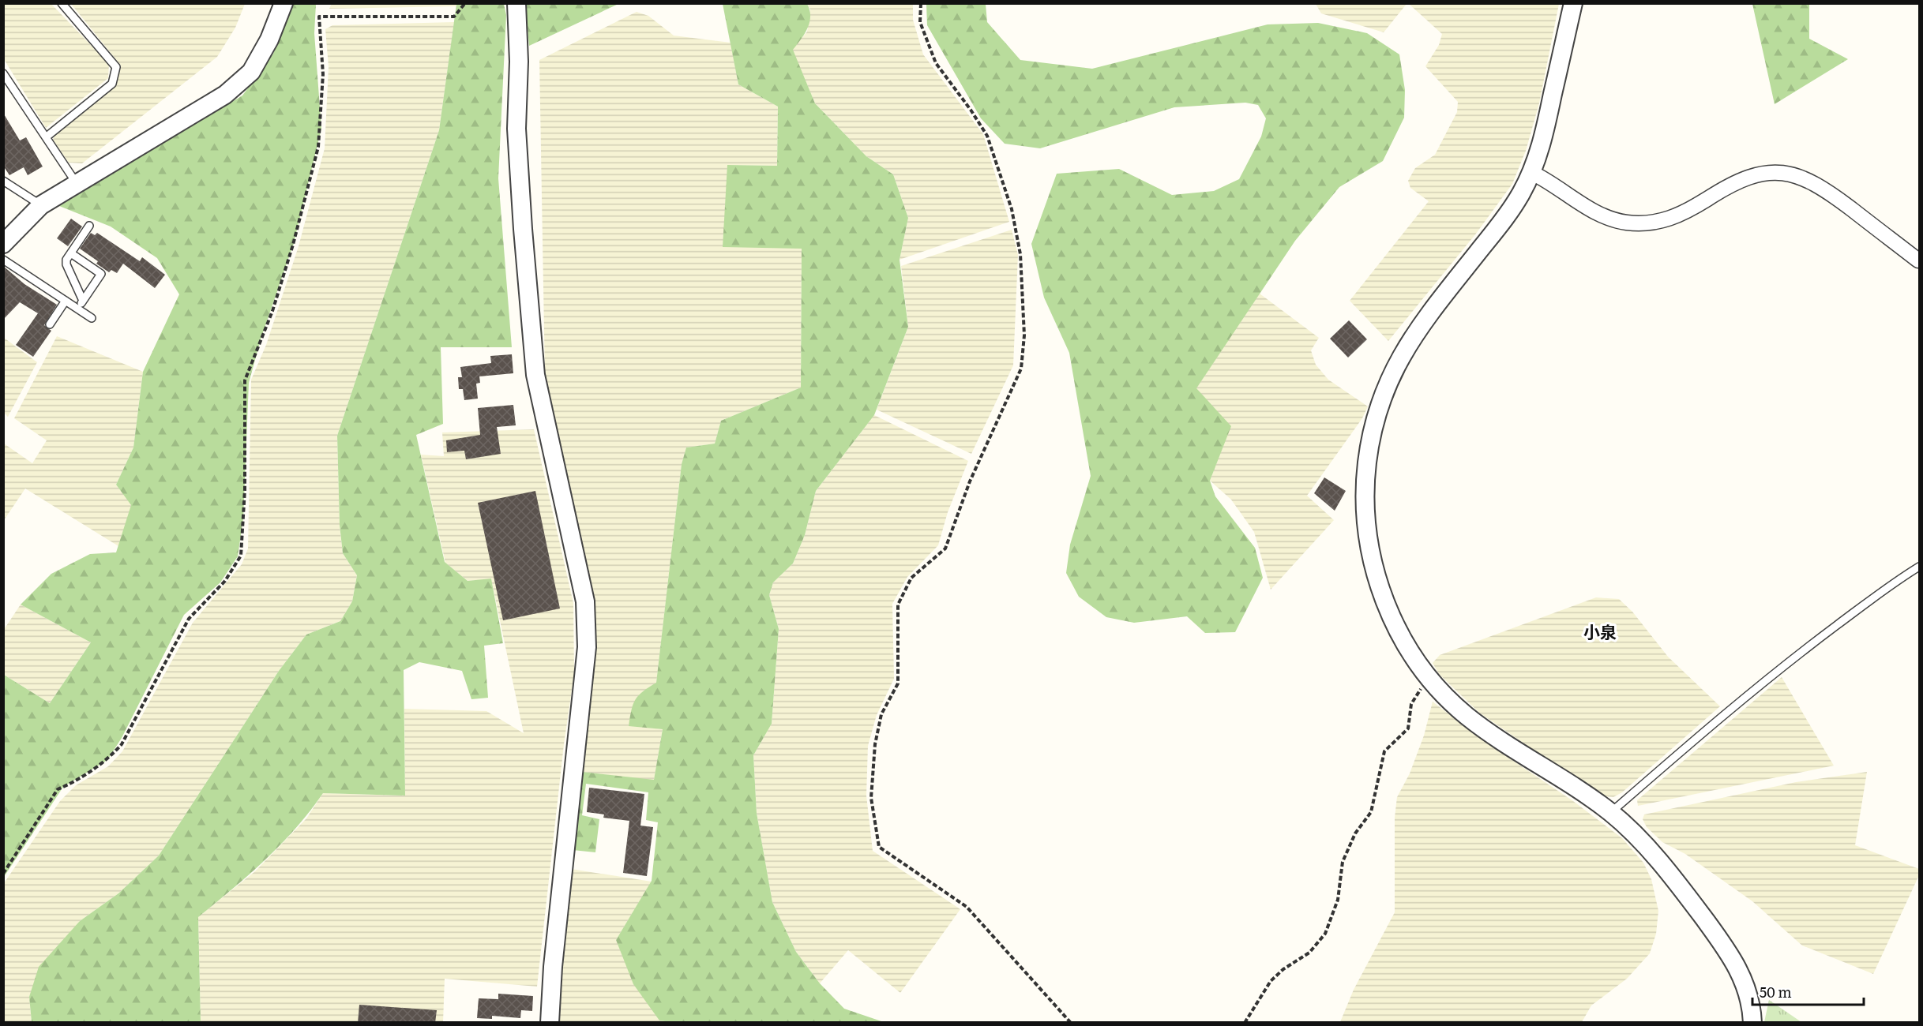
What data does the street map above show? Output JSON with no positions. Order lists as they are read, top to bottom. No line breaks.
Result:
{"districts":["小泉"],"scale_bar":"50 m"}
